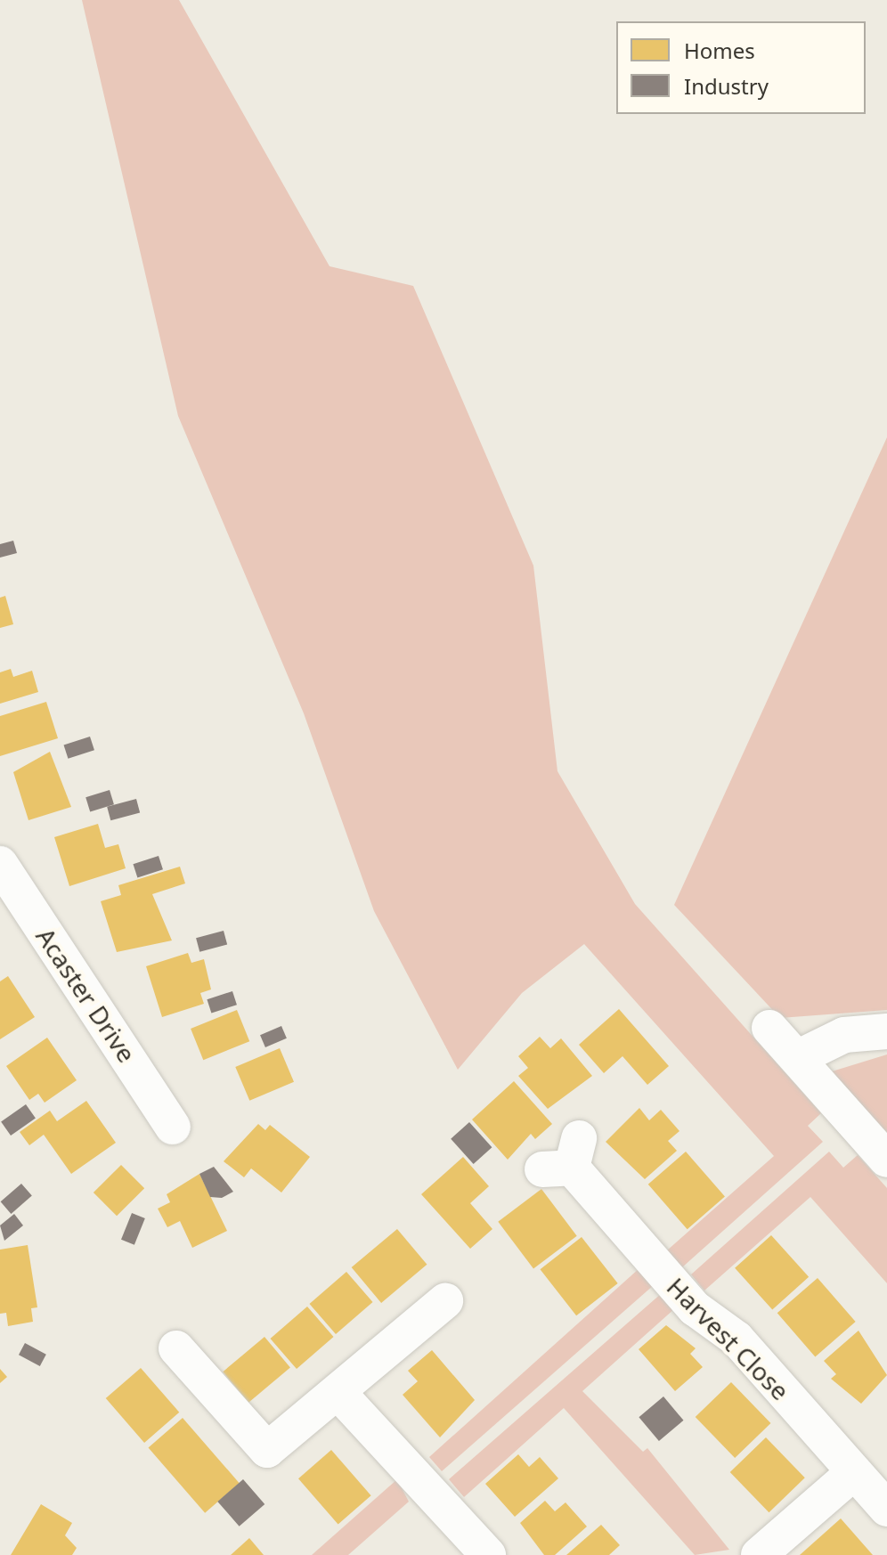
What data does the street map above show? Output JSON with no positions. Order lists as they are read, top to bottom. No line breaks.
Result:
{"streets":{"street":["Acaster Drive","Harvest Close"]},"legend":["Homes","Industry"]}
